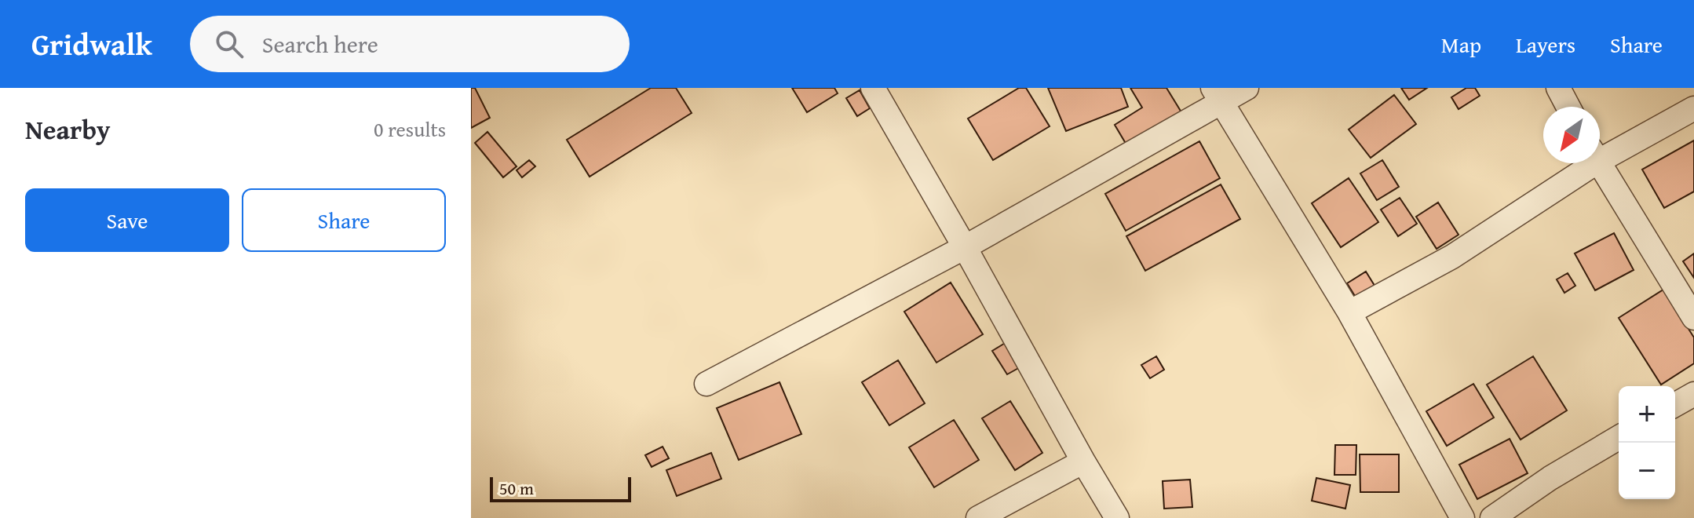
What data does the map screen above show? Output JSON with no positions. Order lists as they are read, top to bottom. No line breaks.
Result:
{"scale_bar":"50 m","north":"bottom left","page":{"header":"Gridwalk","search":"Search here","nav":["Map","Layers","Share"],"heading":["Nearby","0 results"],"buttons":["Save","Share"],"map_buttons":["+","−"],"scale":"50 m"}}
